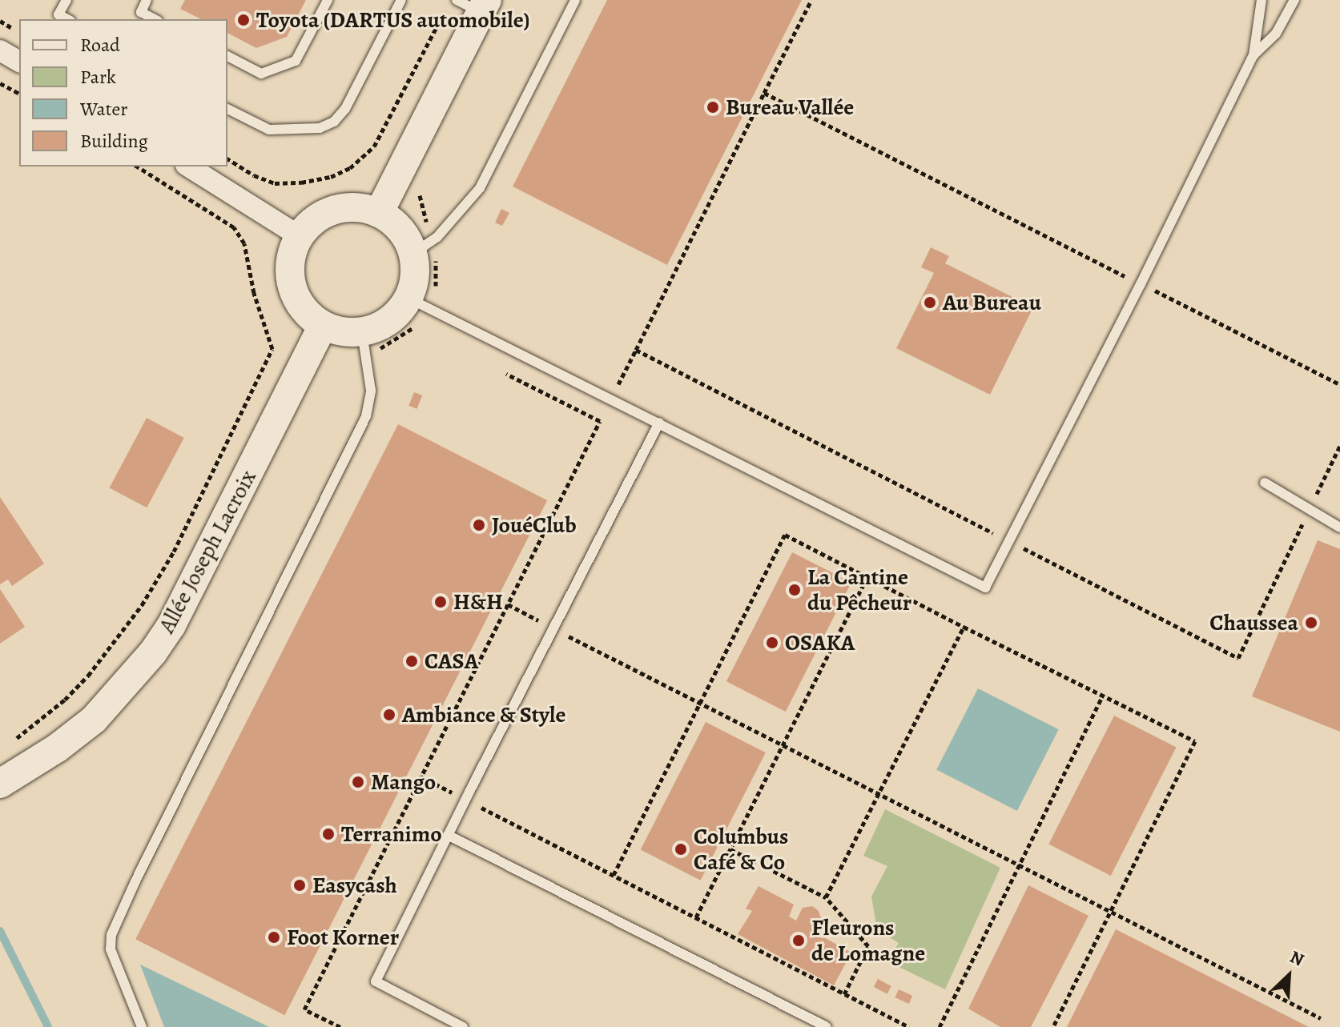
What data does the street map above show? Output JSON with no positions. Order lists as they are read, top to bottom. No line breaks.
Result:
{"streets":{"street":["Allée Joseph Lacroix"]},"places":["Toyota (DARTUS automobile)","Bureau Vallée","Au Bureau","JouéClub","La Cantine du Pêcheur","H&H","Chaussea","OSAKA","CASA","Ambiance & Style","Mango","Terranimo","Columbus Café & Co","Easycash","Foot Korner","Fleurons de Lomagne"],"legend":["Road","Park","Water","Building"],"north":"top right"}
